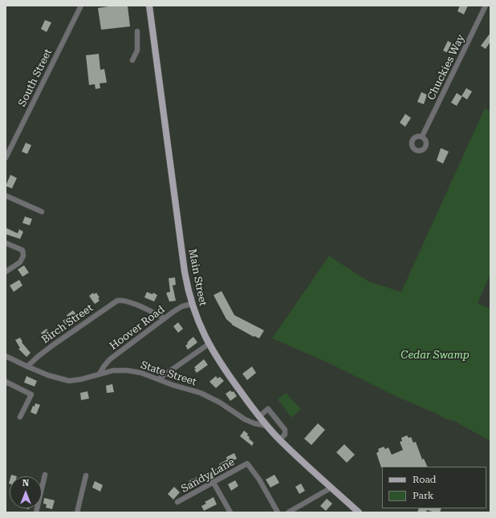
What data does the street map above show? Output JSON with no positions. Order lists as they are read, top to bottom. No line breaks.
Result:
{"streets":{"main road":["Main Street"],"street":["Chuckies Way","South Street","Birch Street","Hoover Road","State Street","Sandy Lane"]},"crossings":[["Main Street","Hoover Road"],["Main Street","State Street"],["Birch Street","Hoover Road"],["Birch Street","State Street"],["Hoover Road","State Street"]],"parks":["Cedar Swamp"],"legend":["Road","Park"],"north":"top"}
